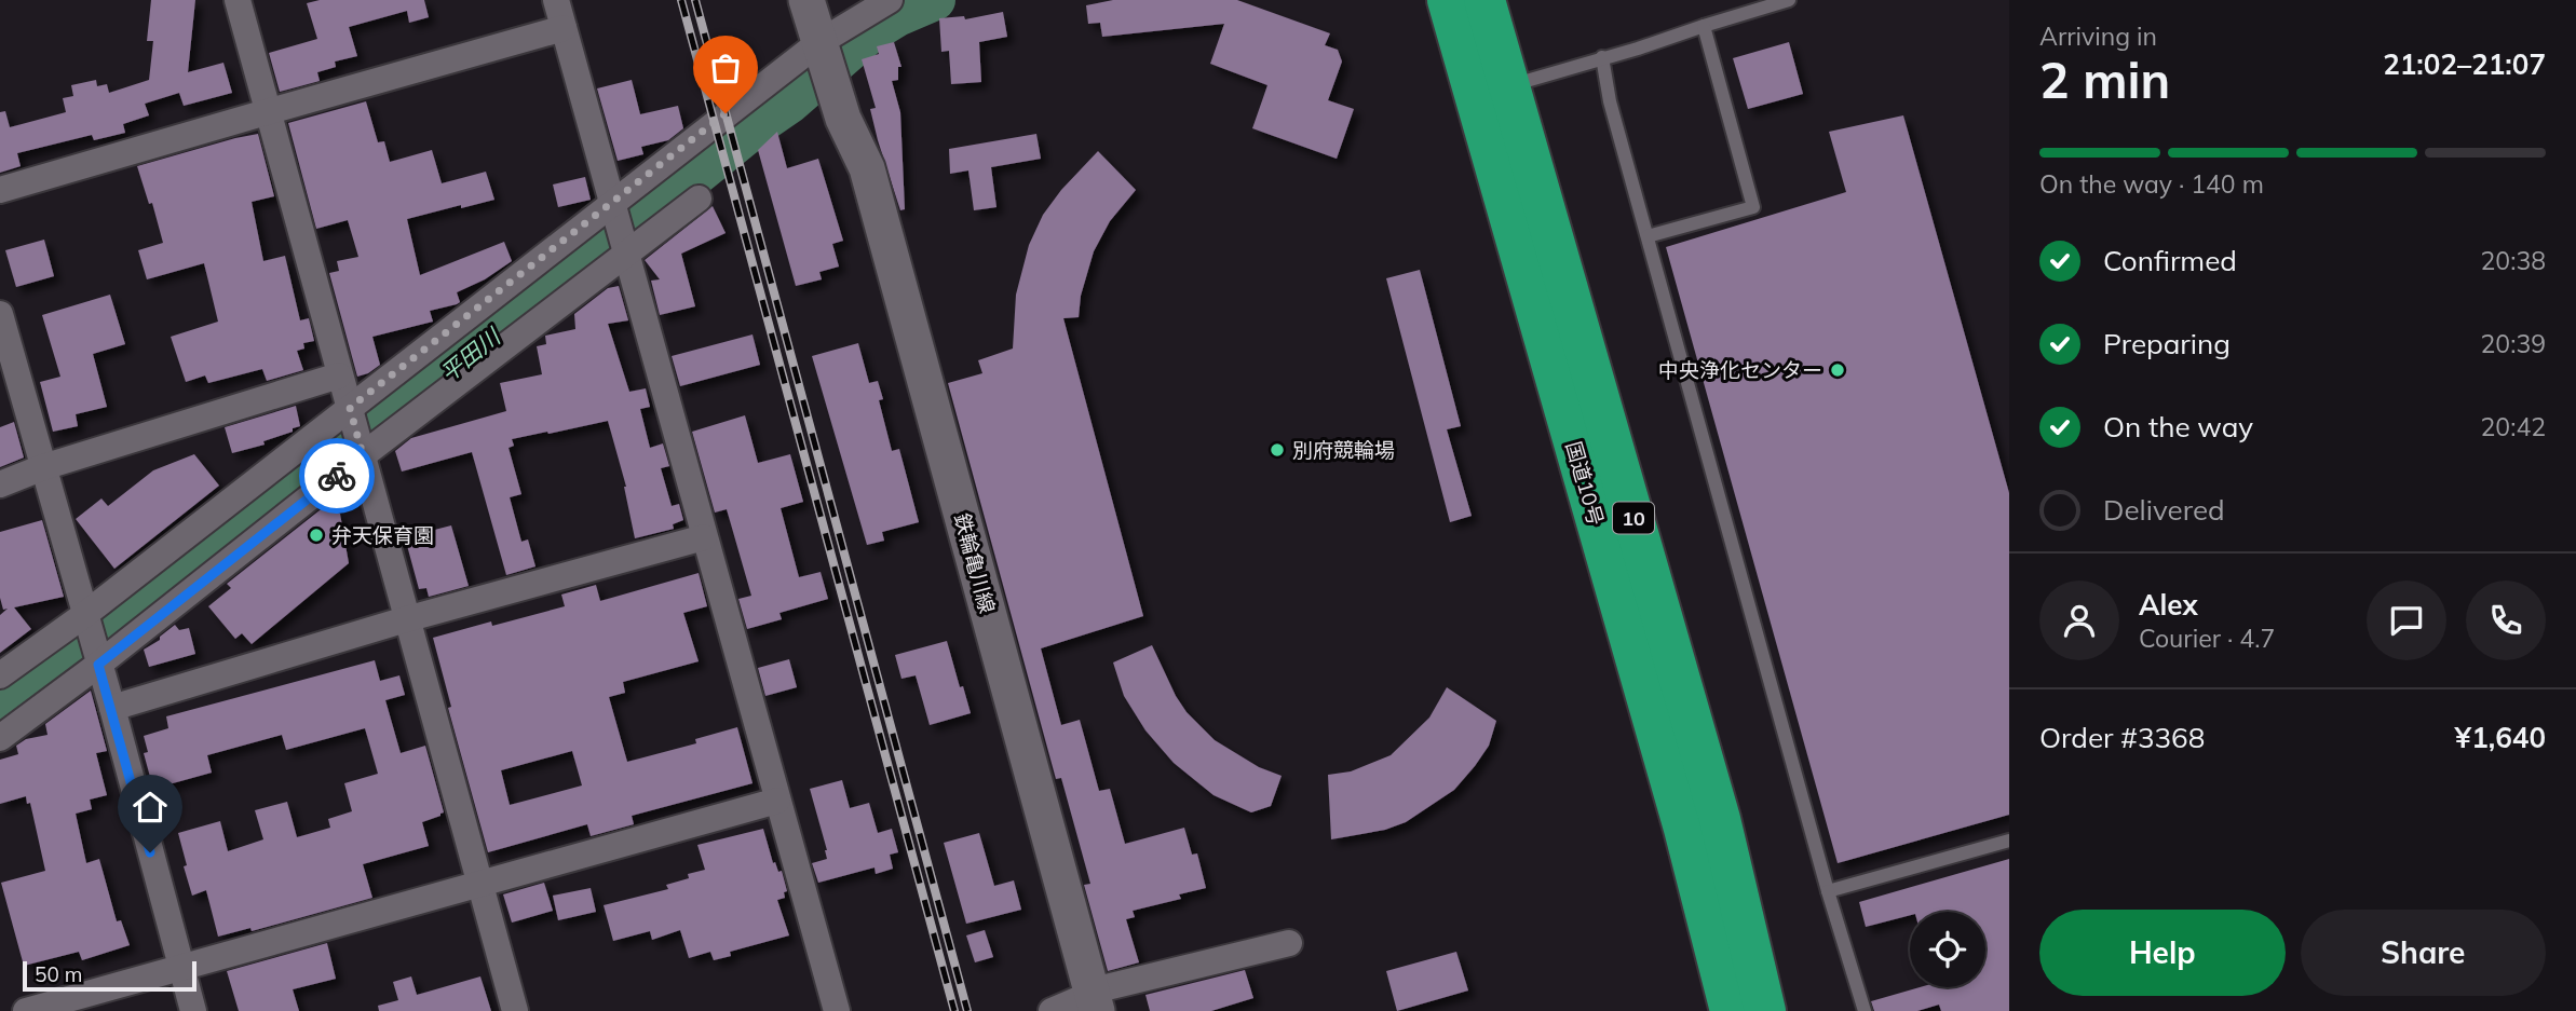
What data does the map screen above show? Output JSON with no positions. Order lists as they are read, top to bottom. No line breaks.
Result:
{"streets":{"highway":["国道10号","10"],"main road":["鉄輪亀川線"]},"water":["平田川"],"places":["中央浄化センター","別府競輪場","弁天保育園"],"scale_bar":"50 m","page":{"heading":["2 min","Arriving in","21:02–21:07"],"panel":["Alex","Courier · 4.7","Order #3368","¥1,640"],"bar":"On the way · 140 m","list":[["Confirmed","20:38"],["Preparing","20:39"],["On the way","20:42"],"Delivered"],"buttons":["Help","Share"],"scale":"50 m"}}
